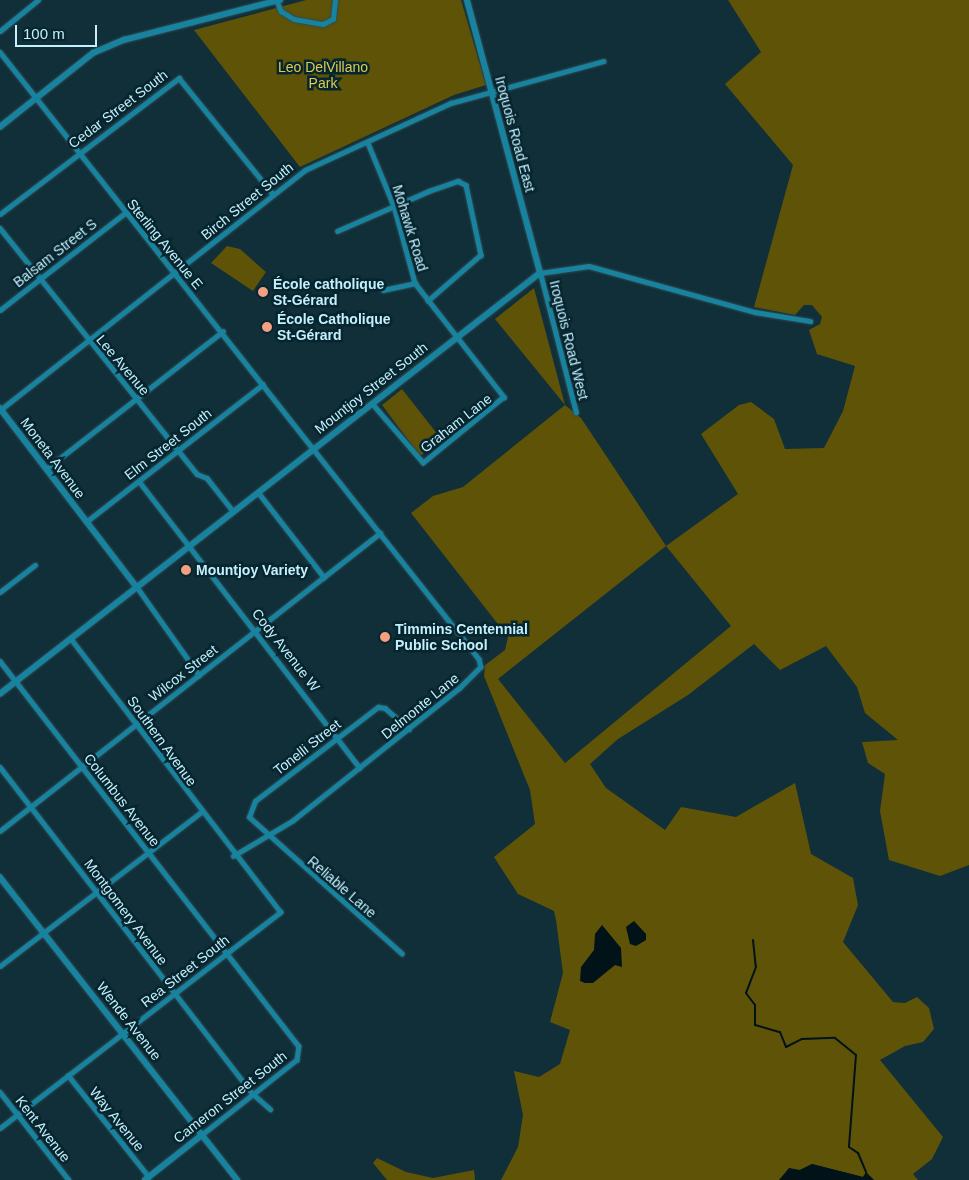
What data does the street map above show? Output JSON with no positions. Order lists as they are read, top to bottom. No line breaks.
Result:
{"streets":{"street":["Cedar Street South","Iroquois Road East","Birch Street South","Mohawk Road","Sterling Avenue E","Balsam Street S","Iroquois Road West","Lee Avenue","Mountjoy Street South","Graham Lane","Elm Street South","Moneta Avenue","Cody Avenue W","Wilcox Street","Delmonte Lane","Southern Avenue","Tonelli Street","Columbus Avenue","Reliable Lane","Montgomery Avenue","Rea Street South","Wende Avenue","Cameron Street South","Way Avenue","Kent Avenue"]},"crossings":[["Cedar Street South","Birch Street South"],["Cedar Street South","Sterling Avenue E"],["Iroquois Road East","Birch Street South"],["Iroquois Road East","Iroquois Road West"],["Iroquois Road East","Mountjoy Street South"],["Birch Street South","Mohawk Road"],["Birch Street South","Sterling Avenue E"],["Birch Street South","Lee Avenue"],["Birch Street South","Moneta Avenue"],["Mohawk Road","Mountjoy Street South"],["Mohawk Road","Graham Lane"],["Sterling Avenue E","Balsam Street S"],["Sterling Avenue E","Mountjoy Street South"],["Sterling Avenue E","Elm Street South"],["Sterling Avenue E","Wilcox Street"],["Sterling Avenue E","Delmonte Lane"],["Balsam Street S","Lee Avenue"],["Iroquois Road West","Mountjoy Street South"],["Lee Avenue","Mountjoy Street South"],["Lee Avenue","Elm Street South"],["Mountjoy Street South","Graham Lane"],["Mountjoy Street South","Moneta Avenue"],["Mountjoy Street South","Cody Avenue W"],["Mountjoy Street South","Southern Avenue"],["Mountjoy Street South","Columbus Avenue"],["Elm Street South","Moneta Avenue"],["Elm Street South","Cody Avenue W"],["Cody Avenue W","Wilcox Street"],["Cody Avenue W","Delmonte Lane"],["Cody Avenue W","Tonelli Street"],["Wilcox Street","Delmonte Lane"],["Wilcox Street","Southern Avenue"],["Wilcox Street","Columbus Avenue"],["Wilcox Street","Montgomery Avenue"],["Delmonte Lane","Southern Avenue"],["Delmonte Lane","Tonelli Street"],["Delmonte Lane","Reliable Lane"],["Delmonte Lane","Rea Street South"],["Southern Avenue","Rea Street South"],["Tonelli Street","Reliable Lane"],["Columbus Avenue","Rea Street South"],["Columbus Avenue","Cameron Street South"],["Montgomery Avenue","Rea Street South"],["Montgomery Avenue","Cameron Street South"],["Rea Street South","Wende Avenue"],["Rea Street South","Cameron Street South"],["Rea Street South","Way Avenue"],["Rea Street South","Kent Avenue"],["Wende Avenue","Cameron Street South"],["Cameron Street South","Way Avenue"]],"parks":["Leo DelVillano Park"],"places":["École catholique St-Gérard","École Catholique St-Gérard","Mountjoy Variety","Timmins Centennial Public School"],"scale_bar":"100 m"}
